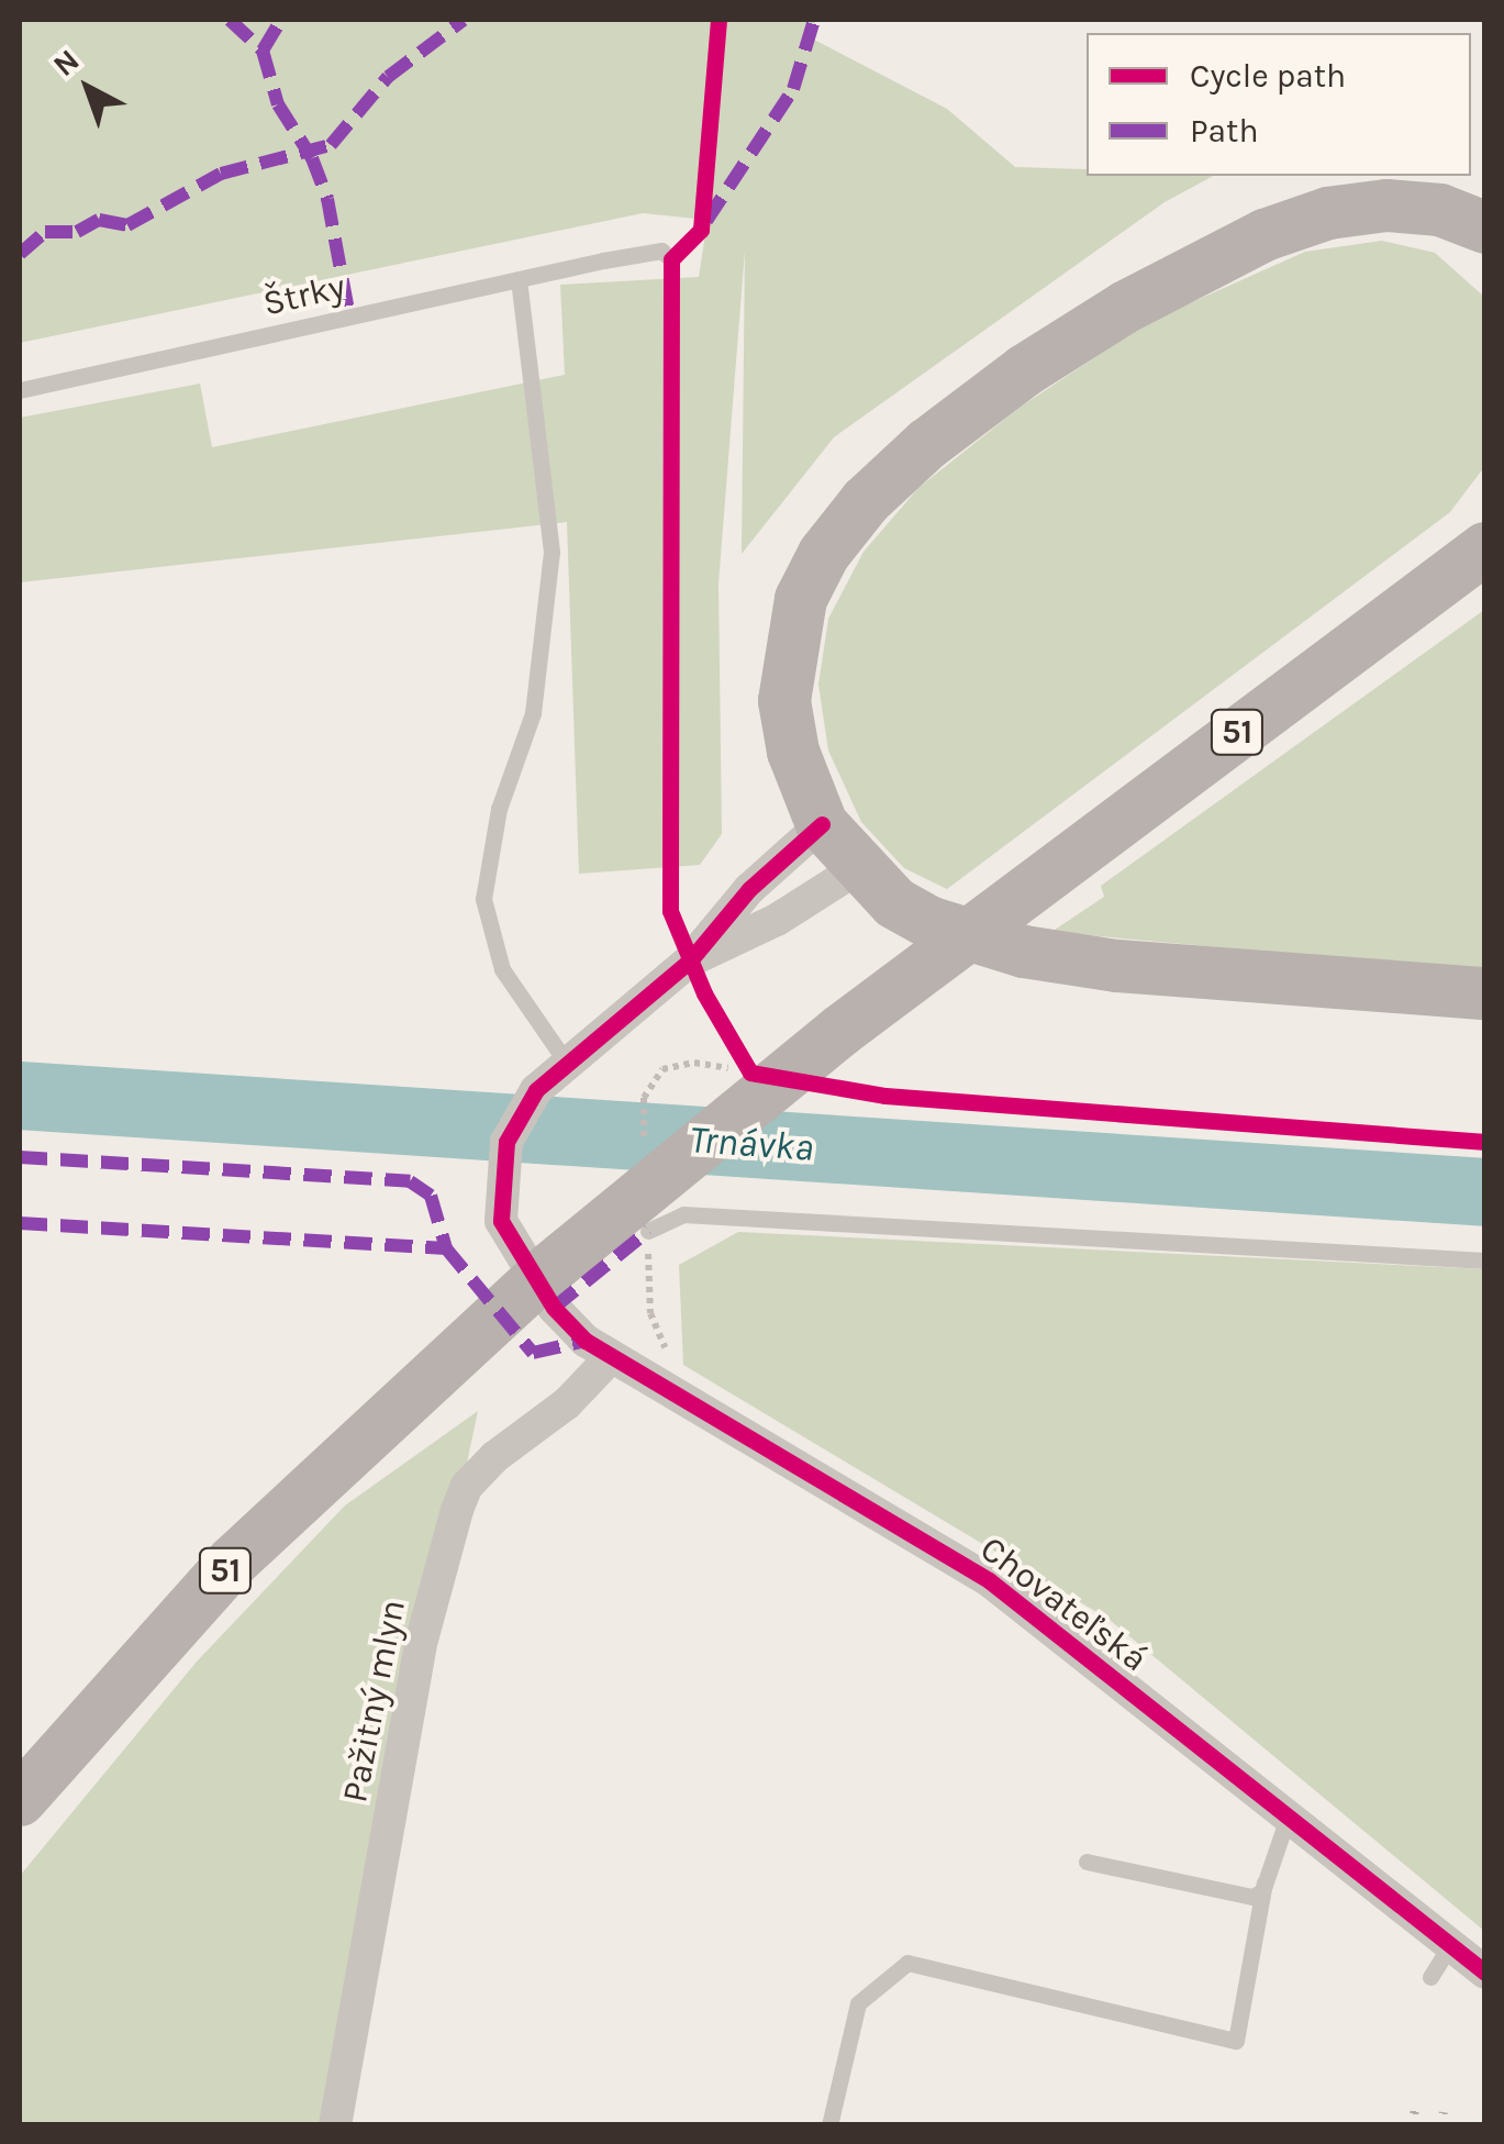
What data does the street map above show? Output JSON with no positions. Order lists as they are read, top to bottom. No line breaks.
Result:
{"streets":{"main road":["51"],"street":["Chovateľská","Pažitný mlyn"],"lane":["Štrky"]},"crossings":[["Chovateľská","Pažitný mlyn"]],"water":["Trnávka"],"legend":["Cycle path","Path"],"north":"top left"}
